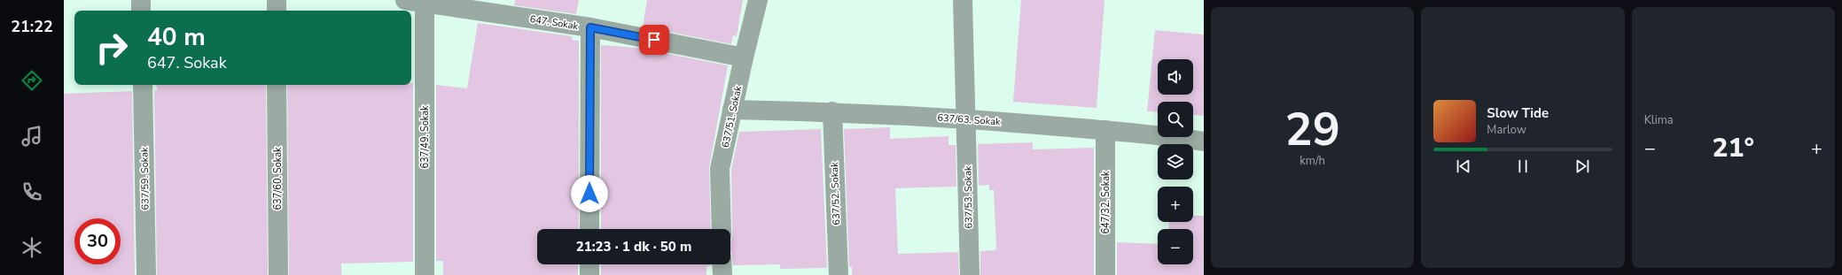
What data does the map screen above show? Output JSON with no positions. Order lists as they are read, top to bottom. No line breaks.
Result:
{"streets":{"street":["647. Sokak","637/51. Sokak","637/63. Sokak","637/49. Sokak","637/59. Sokak","637/60. Sokak","637/52. Sokak","637/53. Sokak","647/32. Sokak"]},"crossings":[["647. Sokak","637/51. Sokak"],["647. Sokak","637/49. Sokak"],["637/51. Sokak","637/63. Sokak"],["637/63. Sokak","637/52. Sokak"],["637/63. Sokak","637/53. Sokak"],["637/63. Sokak","647/32. Sokak"]],"page":{"tabs":"21:22","tile":[["29","km/h"],"Klima"],"turn":["40 m","647. Sokak"],"map_buttons":["+","−"],"song":["Slow Tide","Marlow"],"heat":["−","21°","+"],"limit":"30","trip":"21:23 · 1 dk · 50 m"}}
